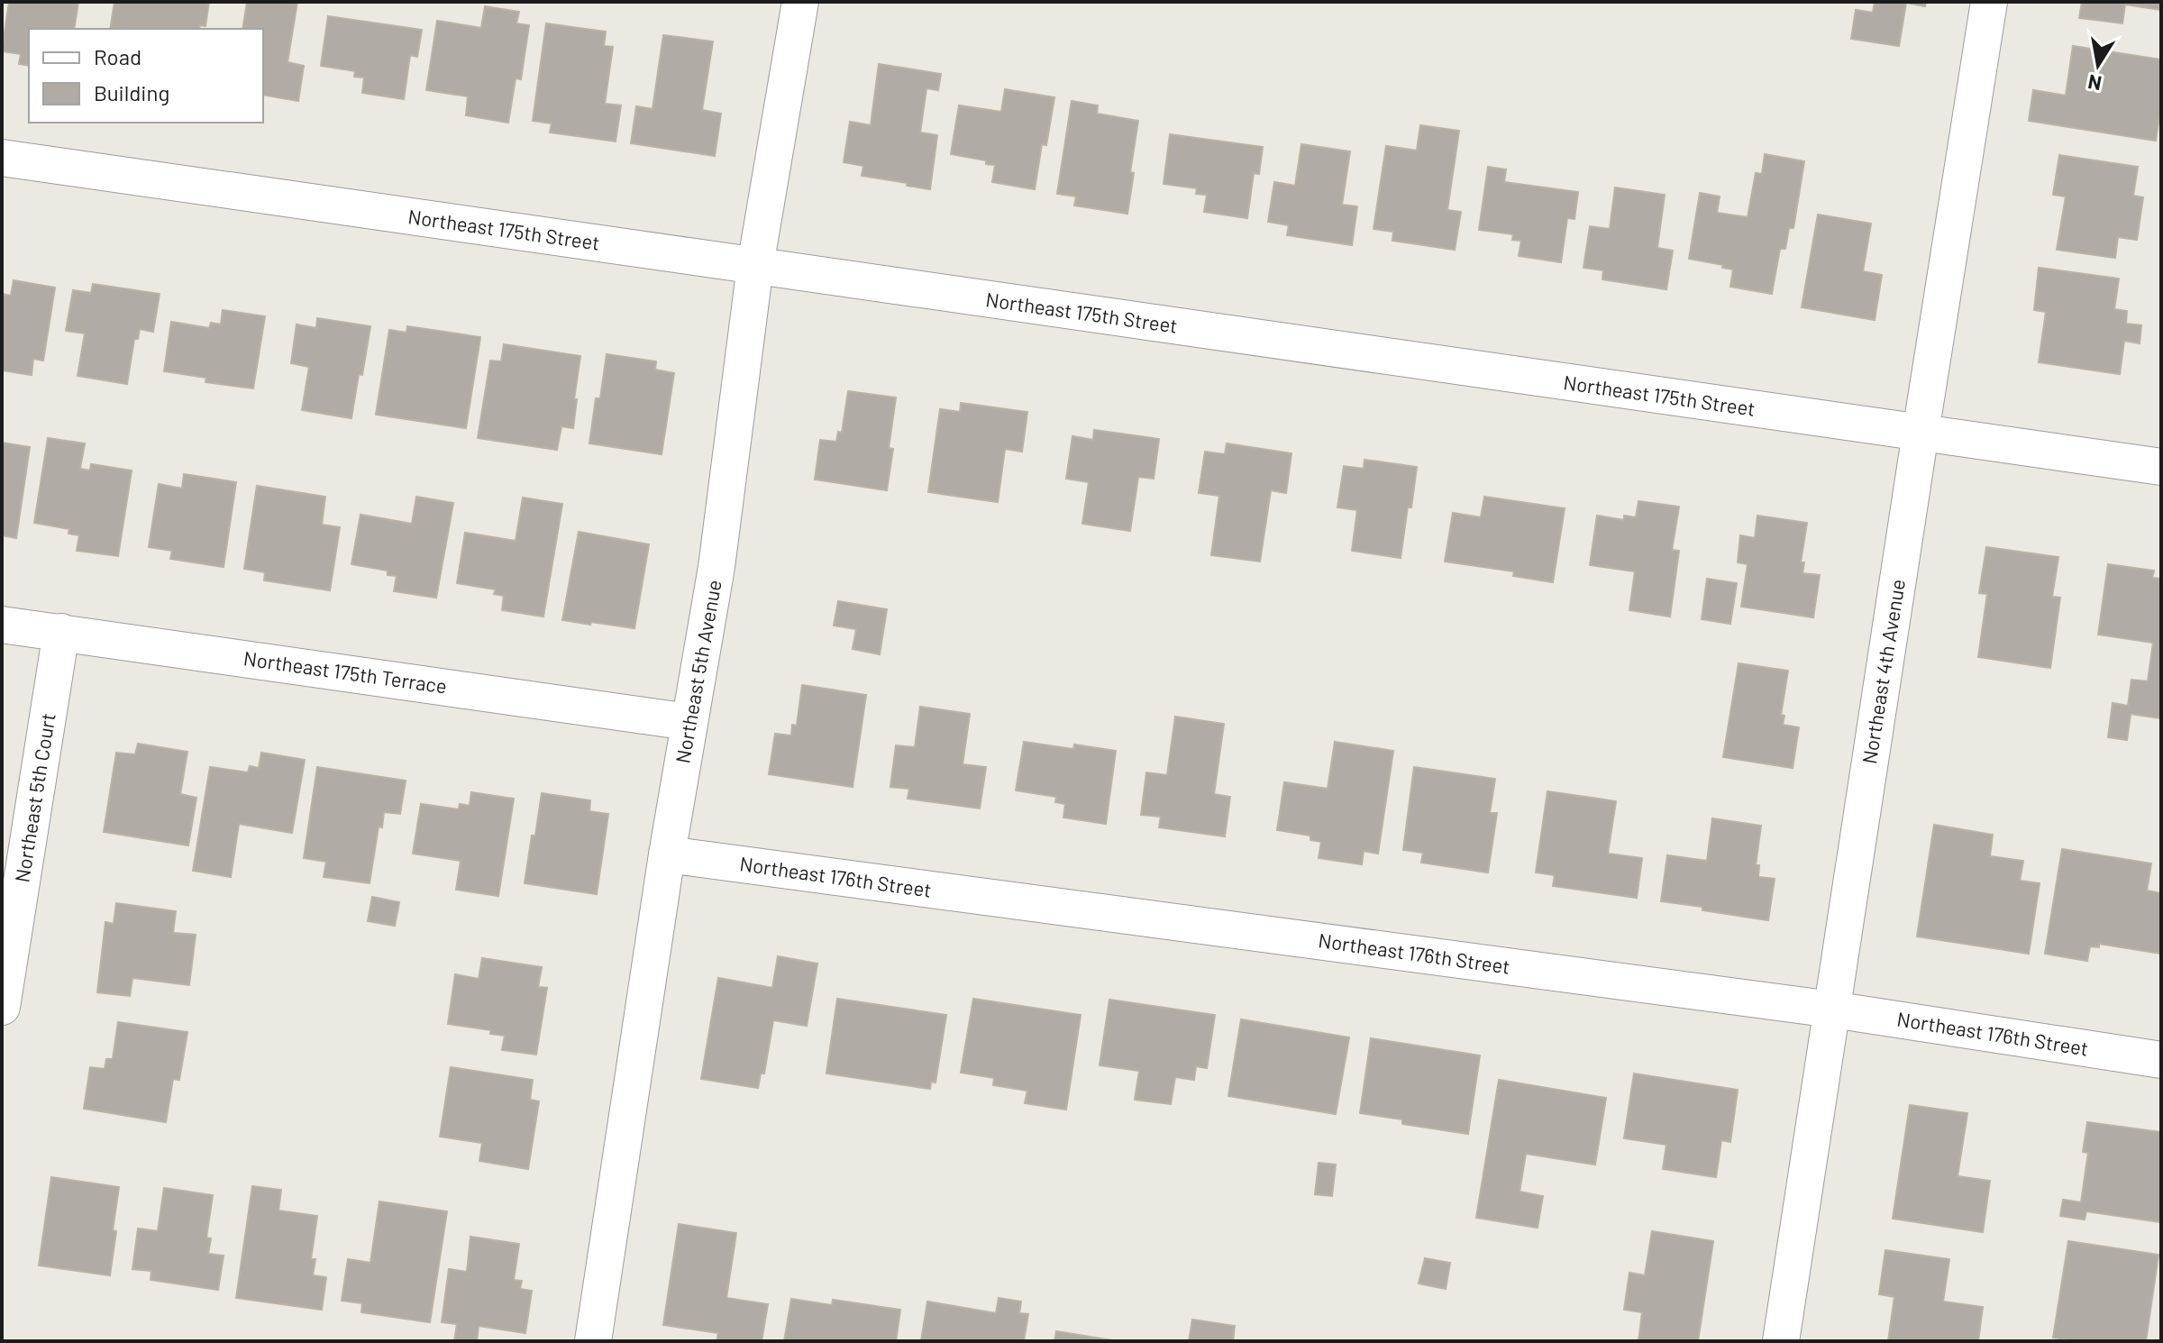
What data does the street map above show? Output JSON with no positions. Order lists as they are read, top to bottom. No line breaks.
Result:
{"streets":{"street":["Northeast 175th Street","Northeast 5th Avenue","Northeast 4th Avenue","Northeast 175th Terrace","Northeast 5th Court","Northeast 176th Street"]},"crossings":[["Northeast 175th Street","Northeast 5th Avenue"],["Northeast 175th Street","Northeast 4th Avenue"],["Northeast 5th Avenue","Northeast 175th Terrace"],["Northeast 5th Avenue","Northeast 176th Street"],["Northeast 4th Avenue","Northeast 176th Street"],["Northeast 175th Terrace","Northeast 5th Court"]],"legend":["Road","Building"],"north":"bottom"}
